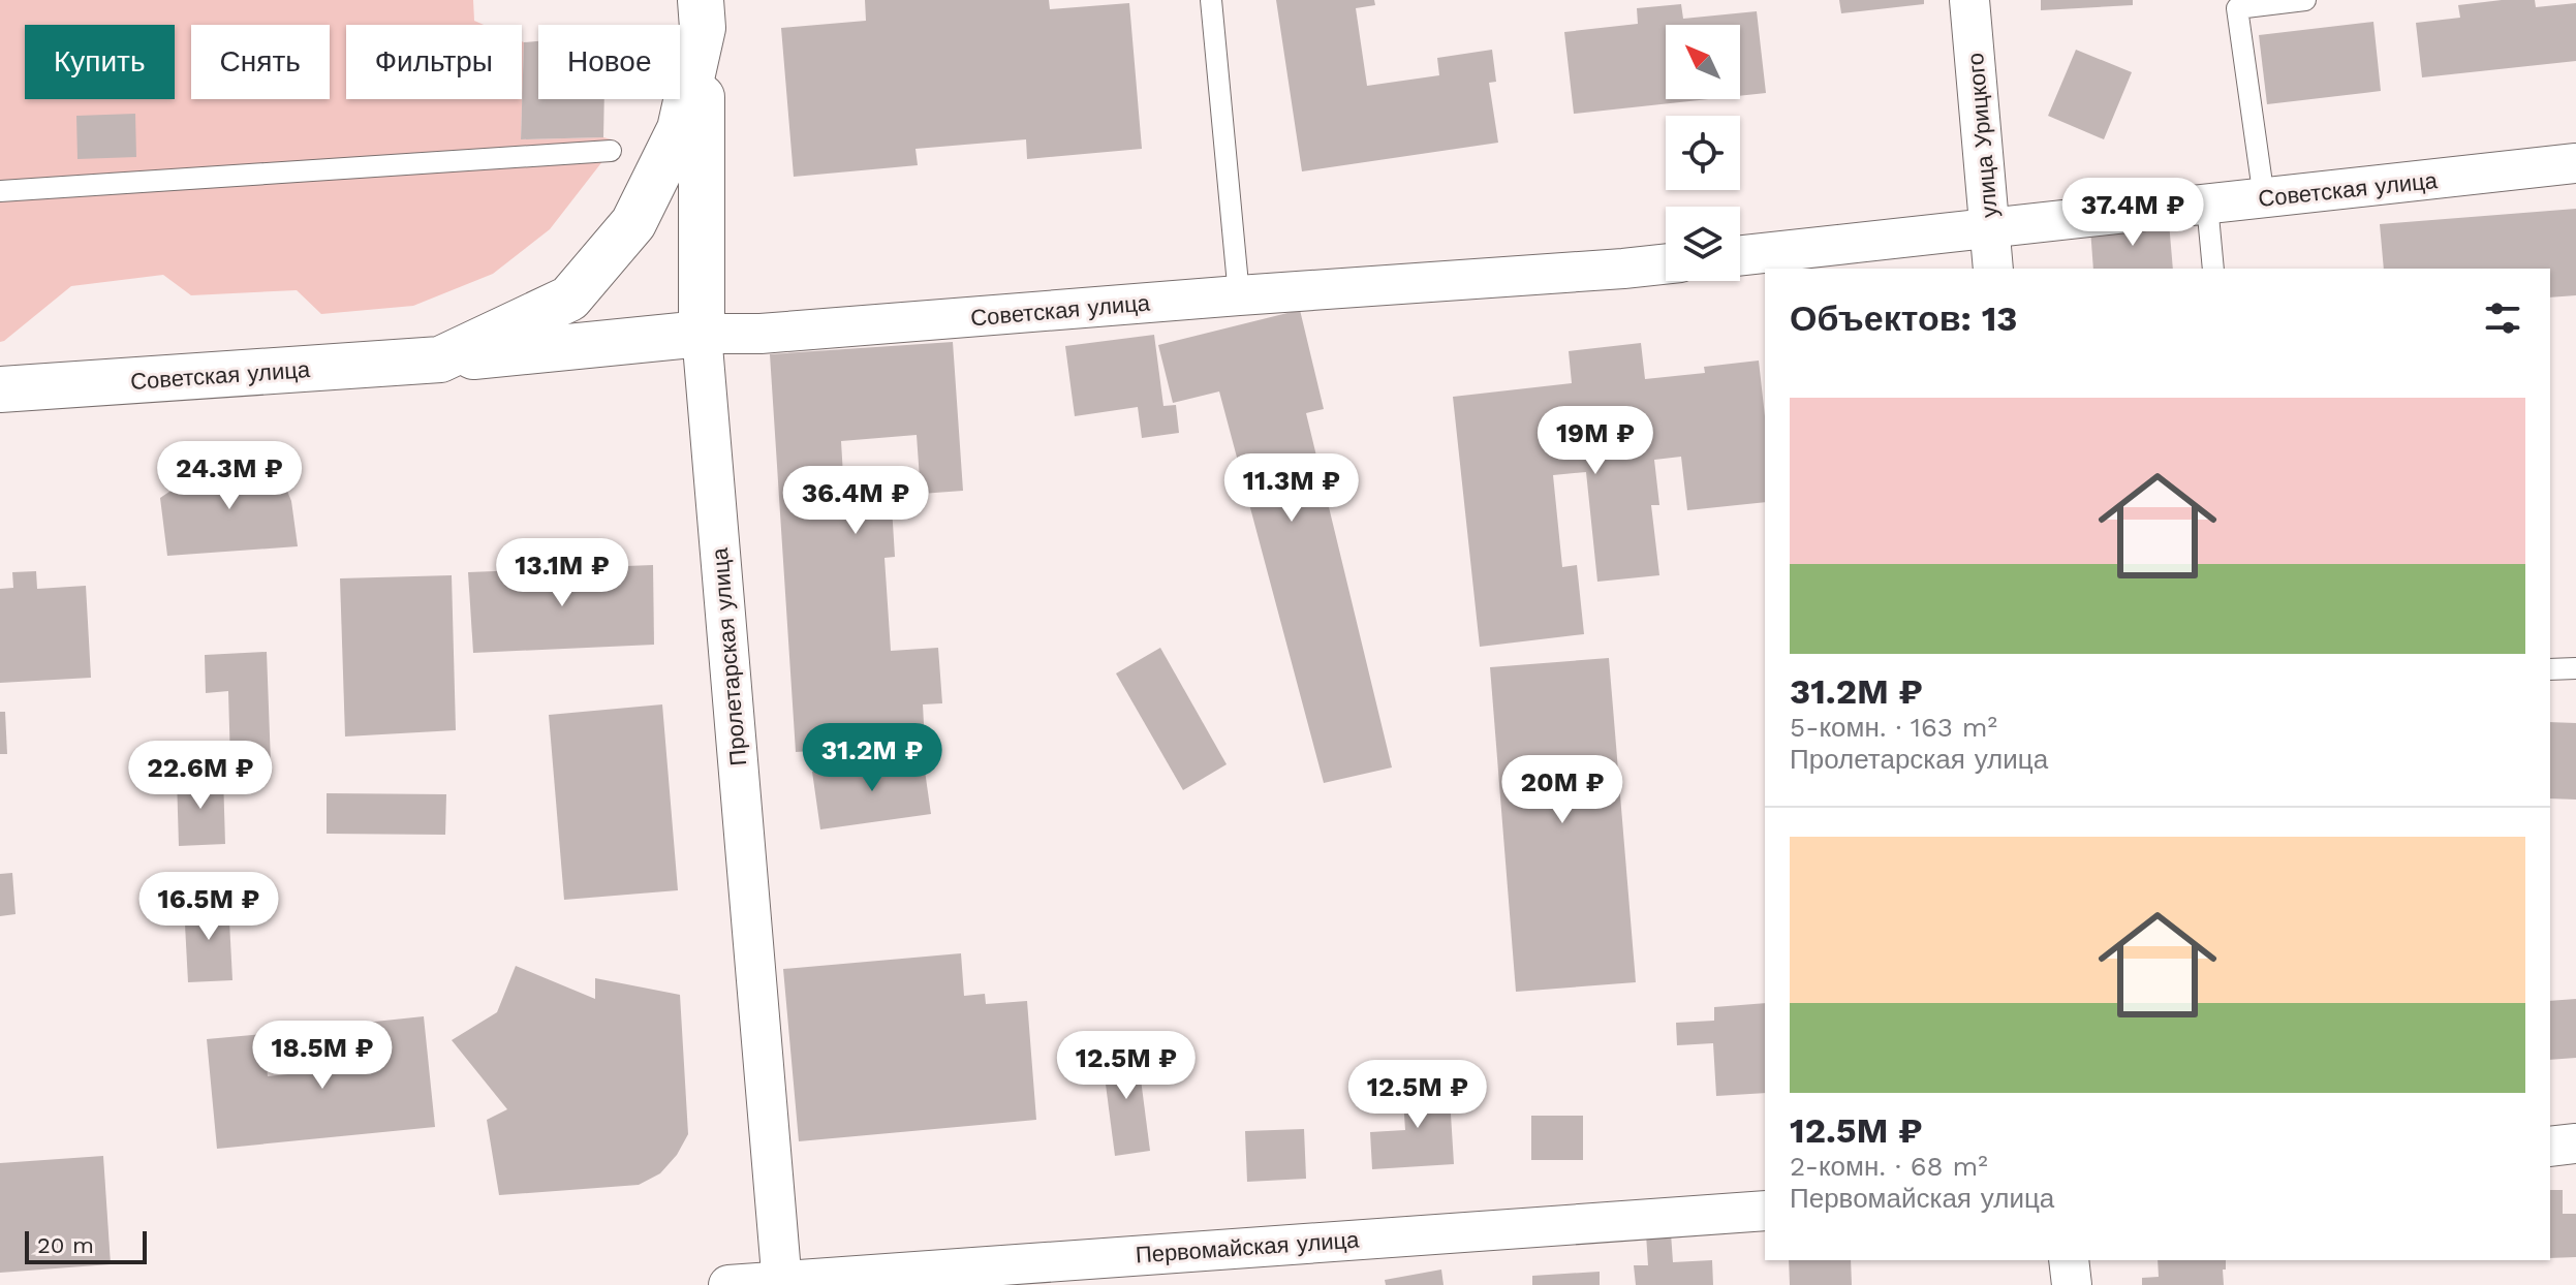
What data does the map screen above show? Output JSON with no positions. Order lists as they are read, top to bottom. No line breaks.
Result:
{"streets":{"main road":["Советская улица","Пролетарская улица"],"street":["улица Урицкого","Первомайская улица"]},"crossings":[["улица Урицкого","Советская улица"],["Советская улица","Пролетарская улица"],["Пролетарская улица","Первомайская улица"]],"scale_bar":"20 m","north":"top left","page":{"chip":["Купить","Снять","Фильтры","Новое"],"price":["37.4M ₽","19M ₽","24.3M ₽","11.3M ₽","36.4M ₽","13.1M ₽","31.2M ₽","22.6M ₽","20M ₽","16.5M ₽","18.5M ₽","12.5M ₽","12.5M ₽"],"heading":"Объектов: 13","list":[{"name":"31.2M ₽","note":"5-комн. · 163 m² · Пролетарская улица"},{"name":"12.5M ₽","note":"2-комн. · 68 m² · Первомайская улица"}],"scale":"20 m"}}
